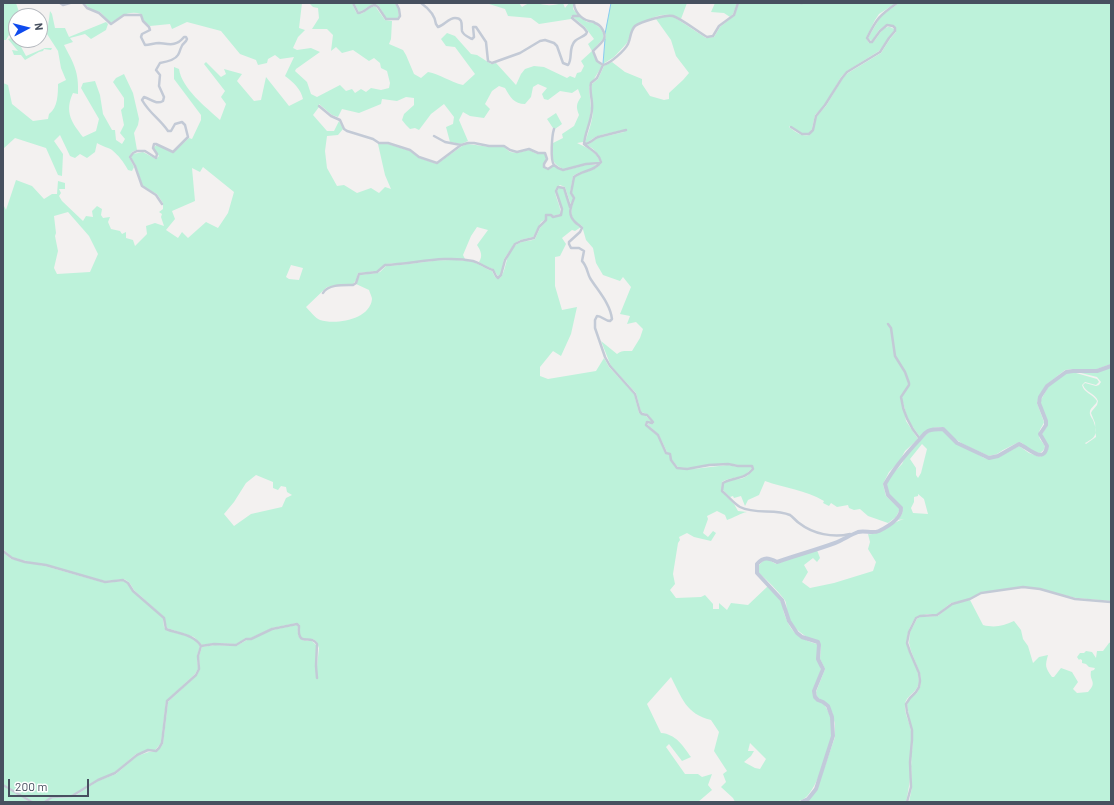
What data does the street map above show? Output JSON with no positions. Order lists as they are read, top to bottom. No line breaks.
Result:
{"scale_bar":"200 m","north":"right"}
